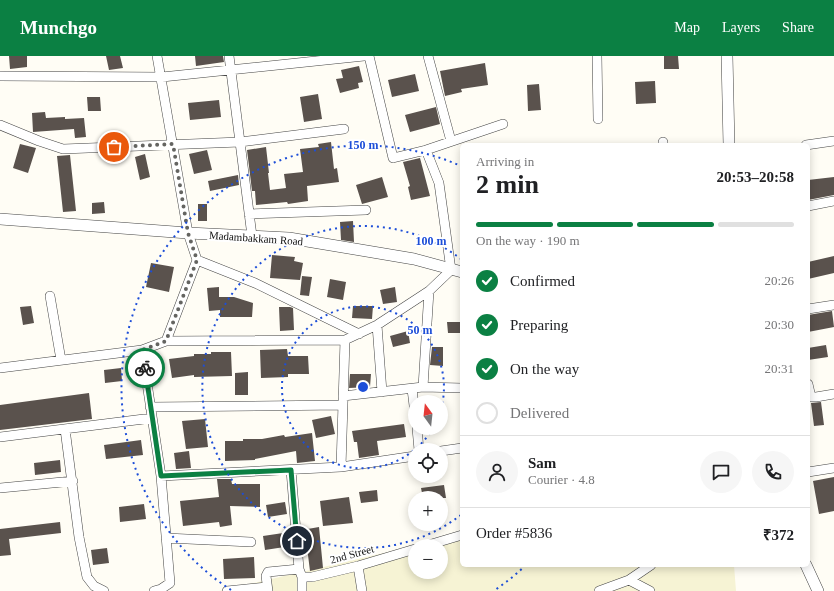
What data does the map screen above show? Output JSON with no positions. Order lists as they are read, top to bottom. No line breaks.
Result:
{"streets":{"street":["Madambakkam Road","2nd Street"]},"north":"top","page":{"header":"Munchgo","nav":["Map","Layers","Share"],"heading":["2 min","Arriving in","20:53–20:58"],"panel":["Sam","Courier · 4.8","Order #5836","₹372"],"bar":"On the way · 190 m","list":[["Confirmed","20:26"],["Preparing","20:30"],["On the way","20:31"],"Delivered"],"map_buttons":["+","−"]},"rings":["150 m","100 m","50 m"]}
